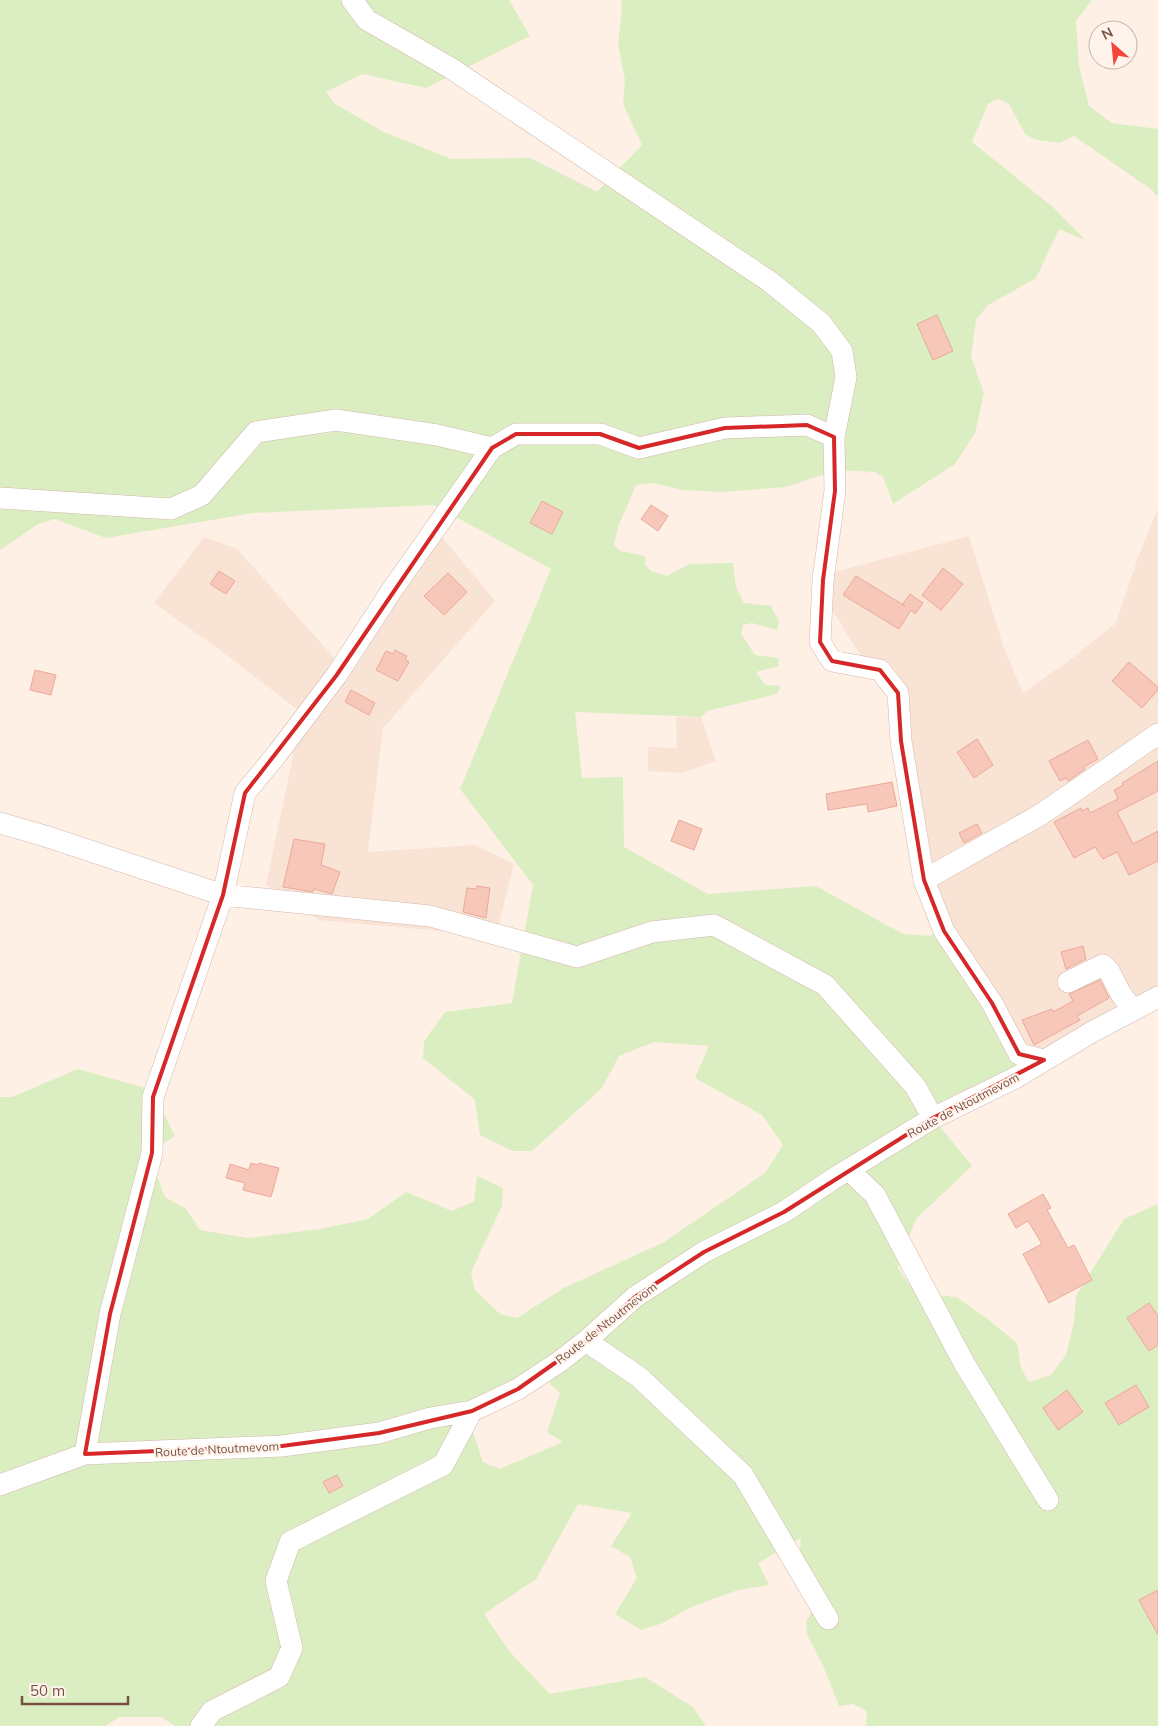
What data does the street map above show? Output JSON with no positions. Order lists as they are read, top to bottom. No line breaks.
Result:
{"streets":{"street":["Route de Ntoutmevom"]},"scale_bar":"50 m","north":"top left"}
